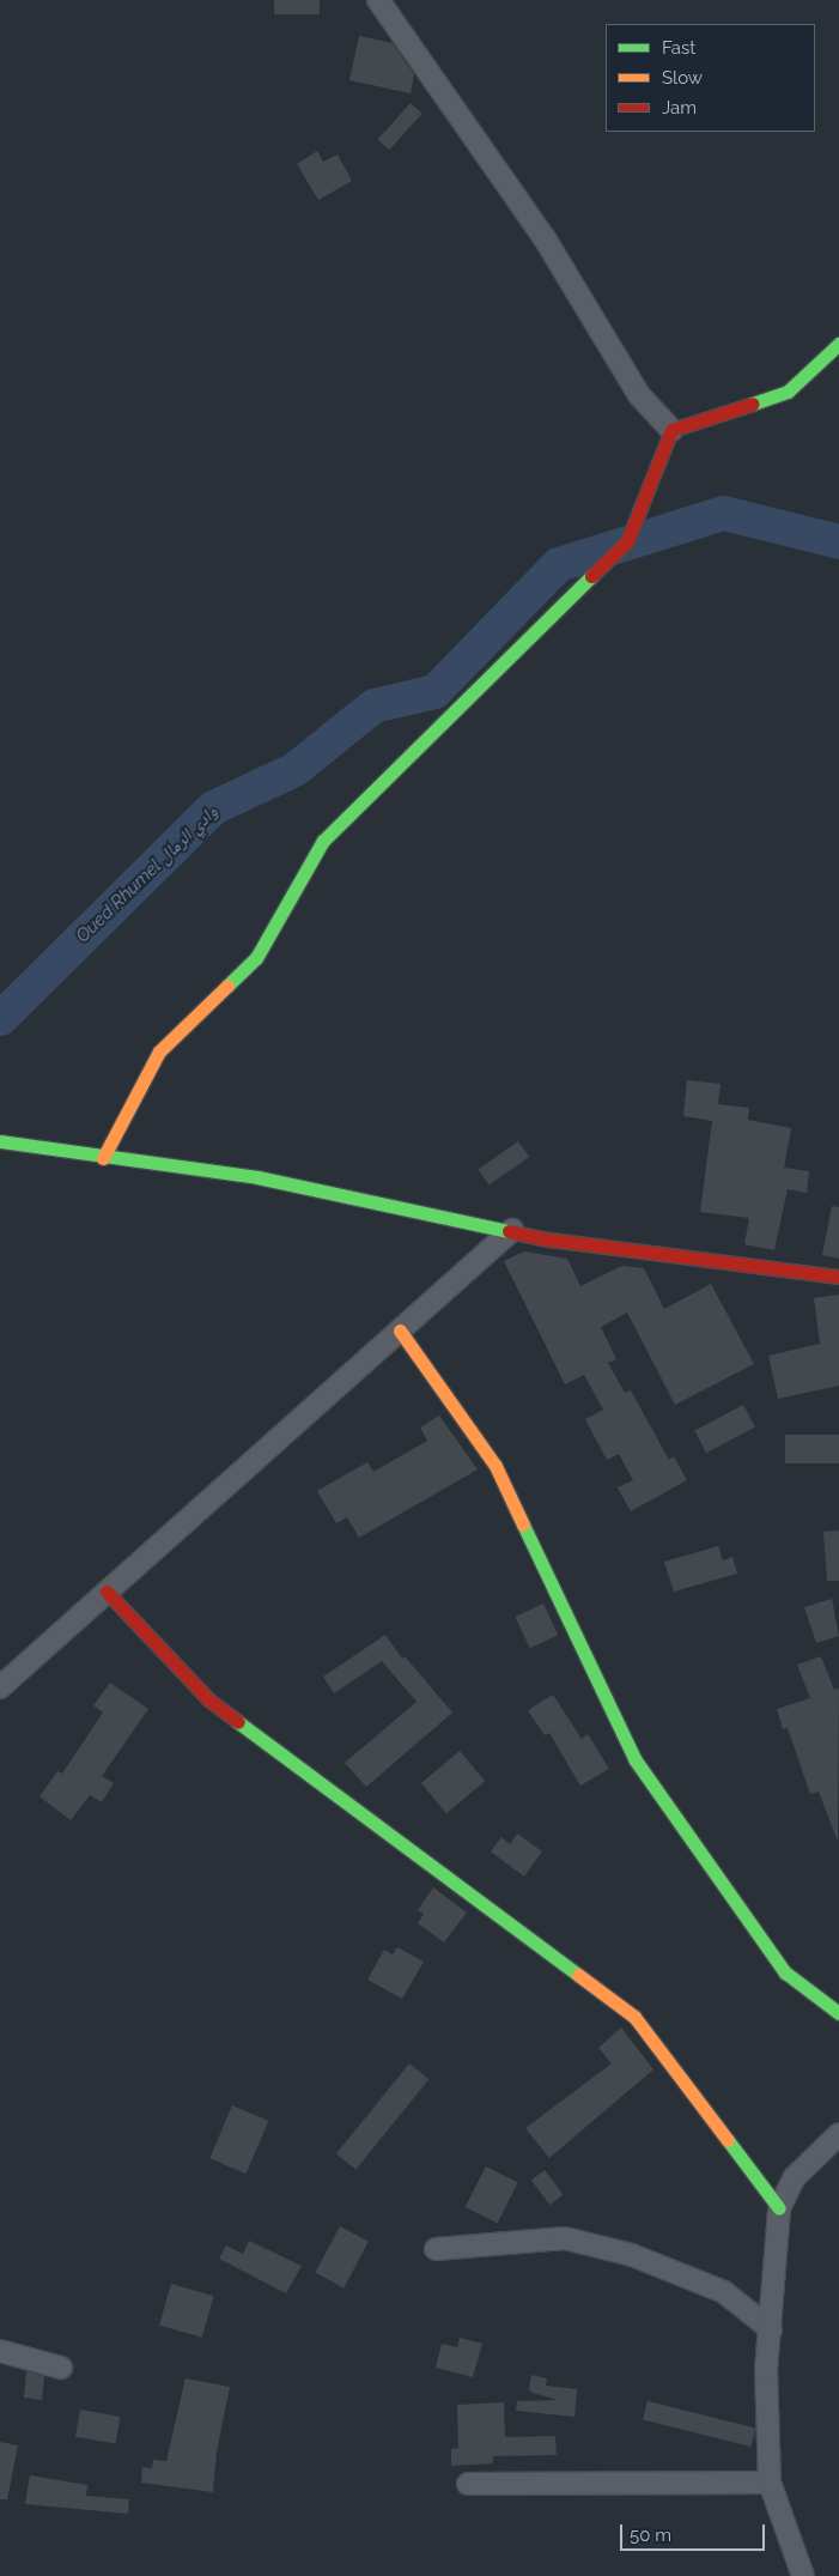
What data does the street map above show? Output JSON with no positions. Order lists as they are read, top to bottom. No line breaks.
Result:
{"water":["Oued Rhumel وادي الرمال"],"legend":["Fast","Slow","Jam"],"scale_bar":"50 m"}
